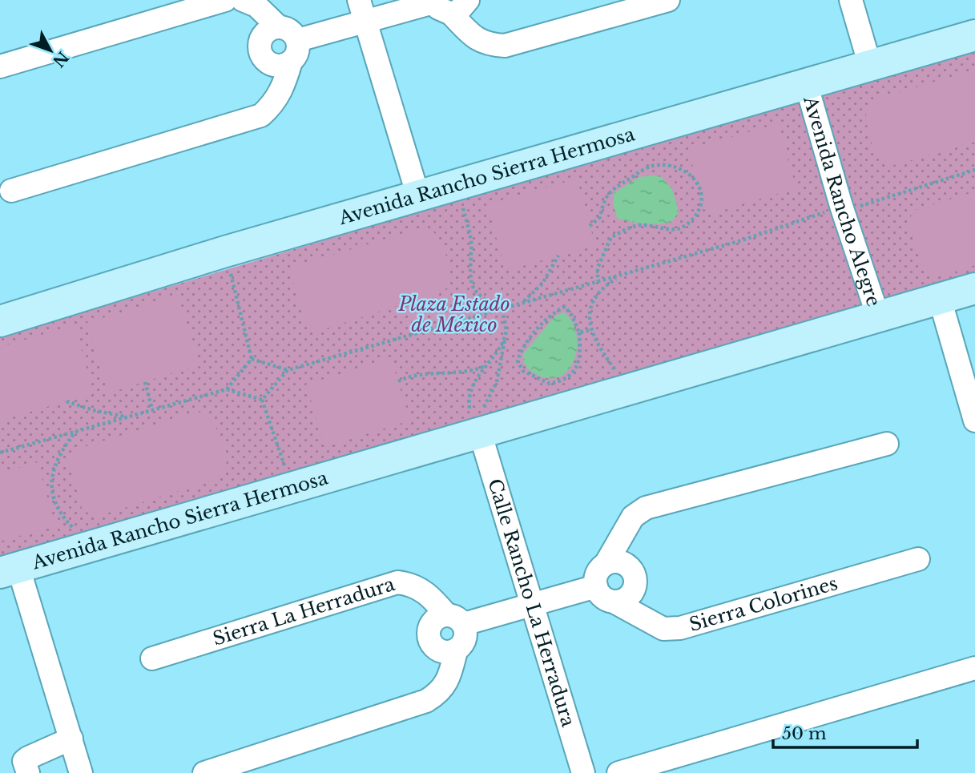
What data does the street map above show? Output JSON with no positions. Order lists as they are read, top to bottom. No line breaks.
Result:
{"streets":{"street":["Avenida Rancho Sierra Hermosa","Avenida Rancho Alegre","Calle Rancho La Herradura","Sierra Colorines","Sierra La Herradura"]},"crossings":[["Avenida Rancho Sierra Hermosa","Avenida Rancho Alegre"],["Avenida Rancho Sierra Hermosa","Calle Rancho La Herradura"]],"parks":["Plaza Estado de México"],"scale_bar":"50 m","north":"bottom right"}
